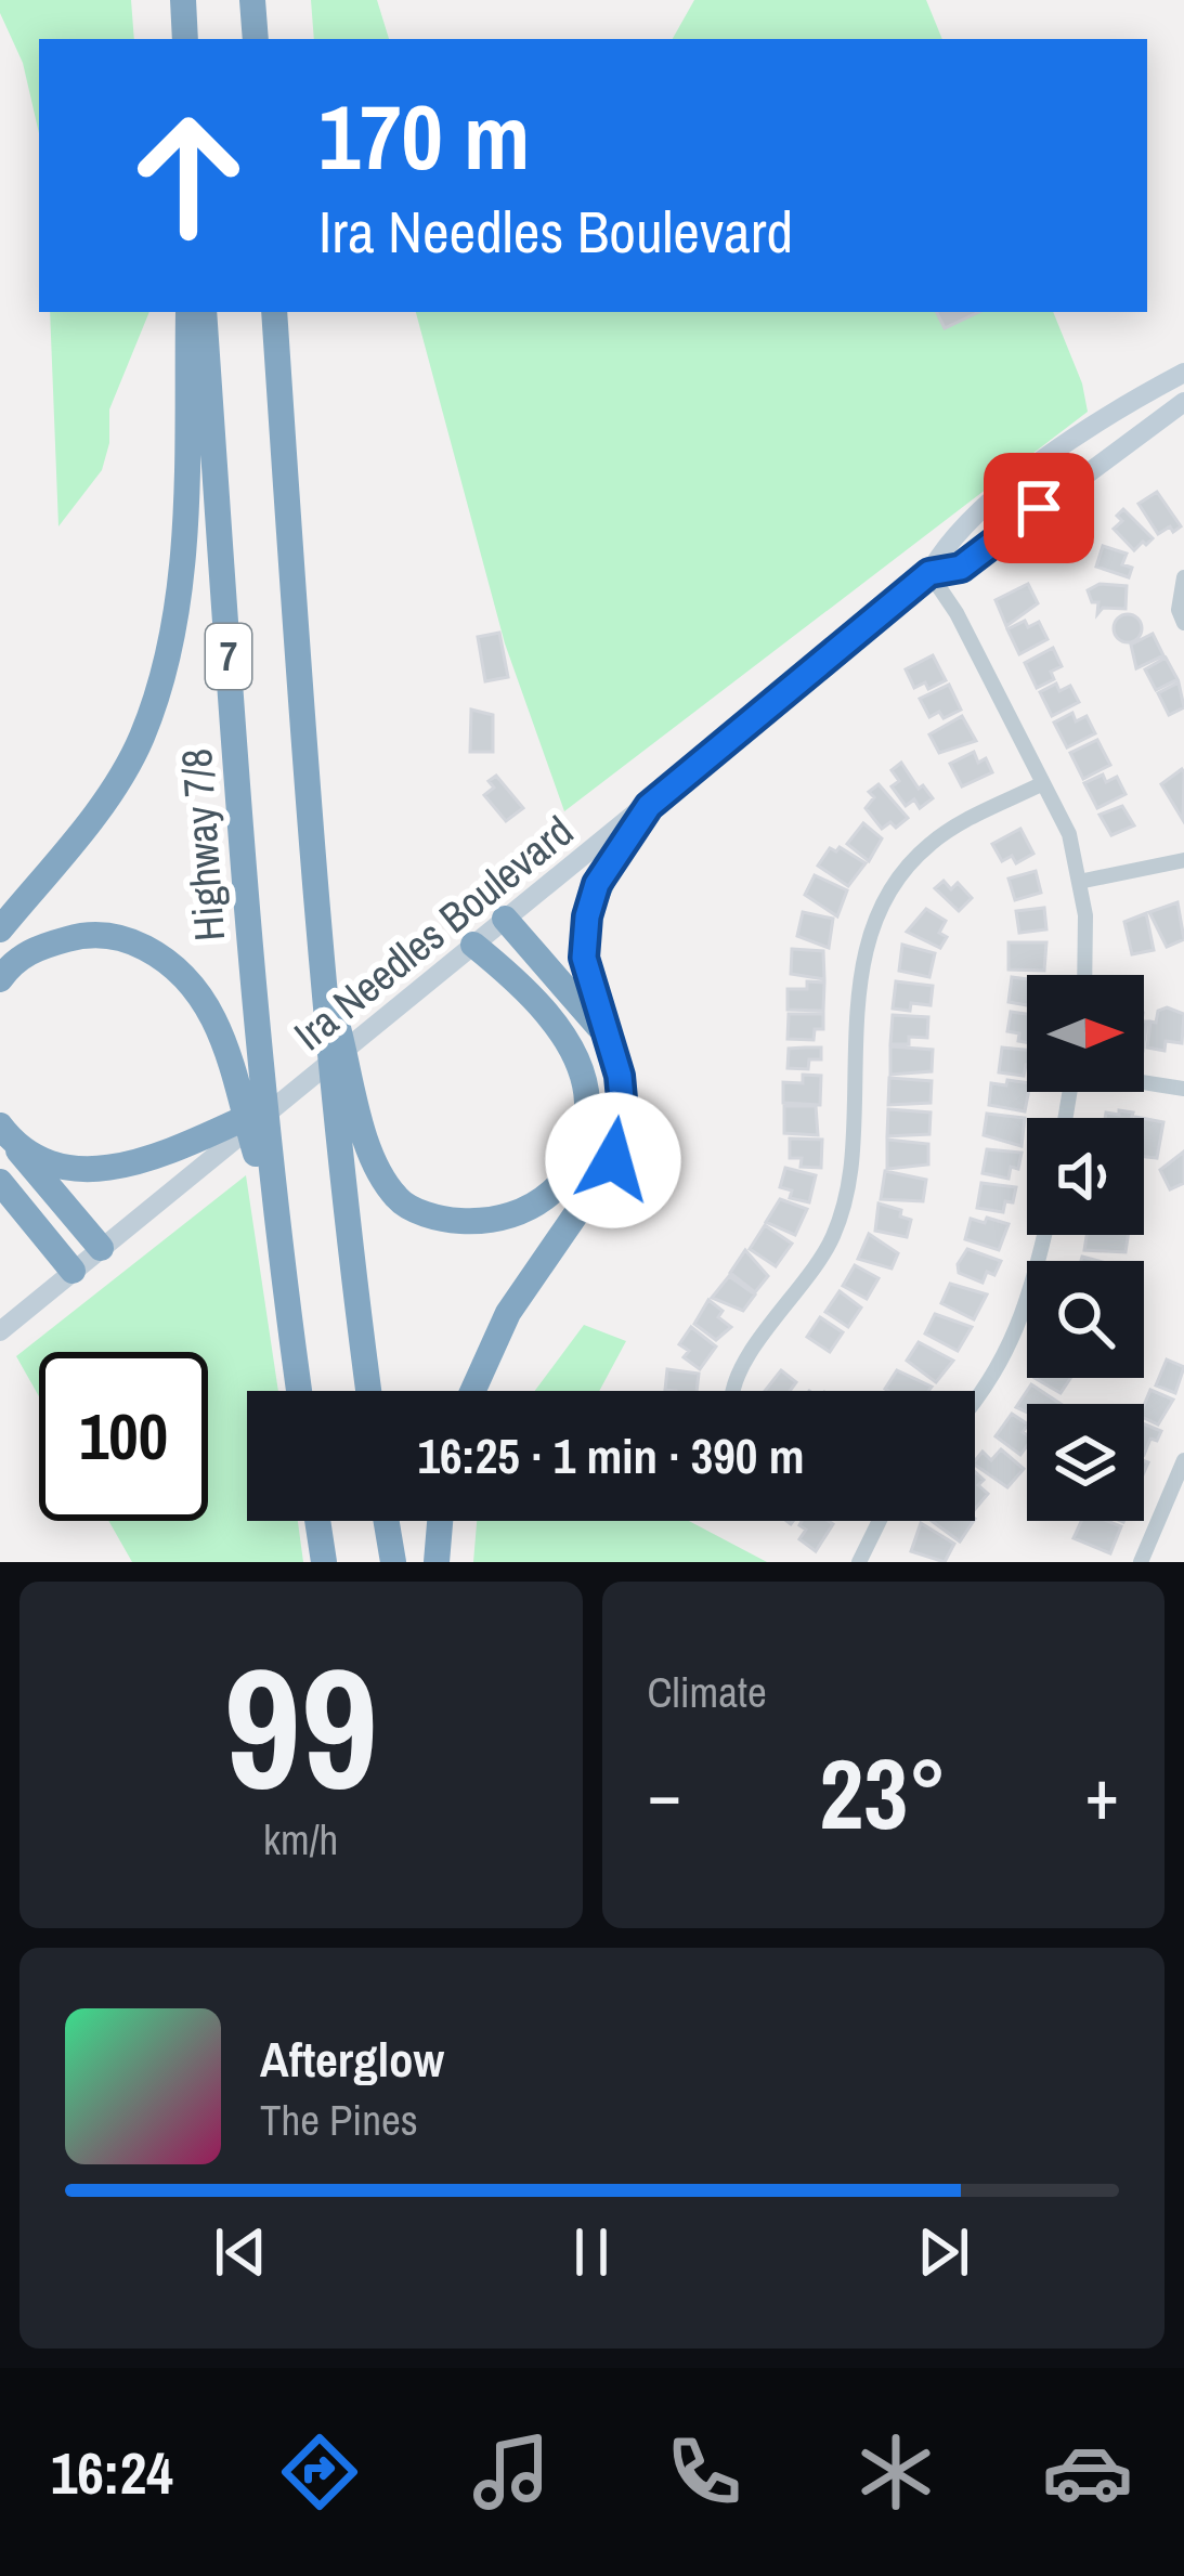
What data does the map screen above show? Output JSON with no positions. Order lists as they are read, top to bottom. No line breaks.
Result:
{"streets":{"highway":["7","Highway 7/8"],"main road":["Ira Needles Boulevard"]},"crossings":[["7","Highway 7/8"]],"north":"right","page":{"turn":["170 m","Ira Needles Boulevard"],"limit":"100","trip":"16:25 · 1 min · 390 m","tile":[["99","km/h"],"Climate"],"heat":["−","23°","+"],"song":["Afterglow","The Pines"],"tabs":"16:24"}}
